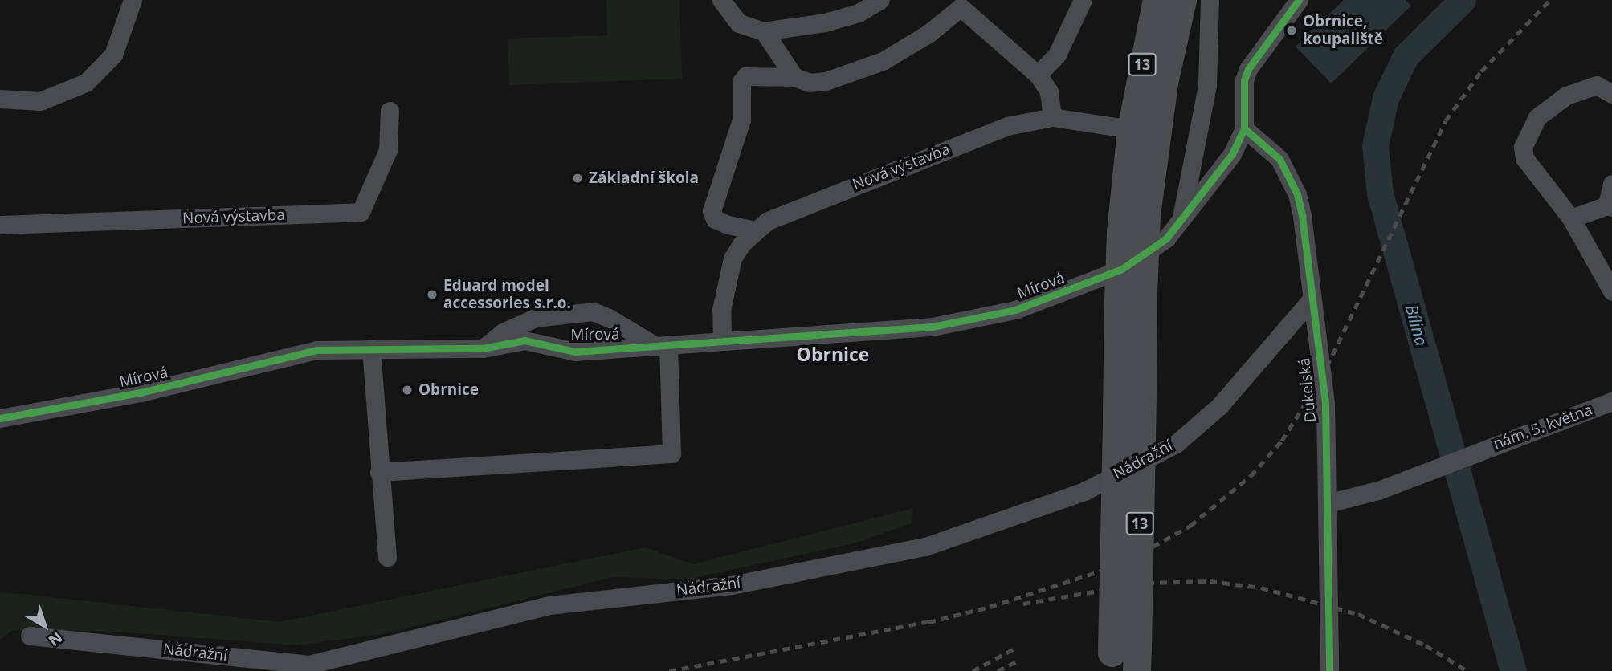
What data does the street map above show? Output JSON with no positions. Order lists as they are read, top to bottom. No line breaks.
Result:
{"streets":{"highway":["13"],"street":["Nová výstavba","Mírová","Dukelská","nám. 5. května","Nádražní"]},"crossings":[["13","Nová výstavba"],["Nová výstavba","Mírová"],["Dukelská","nám. 5. května"],["Dukelská","Nádražní"]],"districts":["Obrnice"],"water":["Bílina"],"places":["Obrnice, koupaliště","Základní škola","Eduard model accessories s.r.o.","Obrnice"],"north":"bottom right"}
